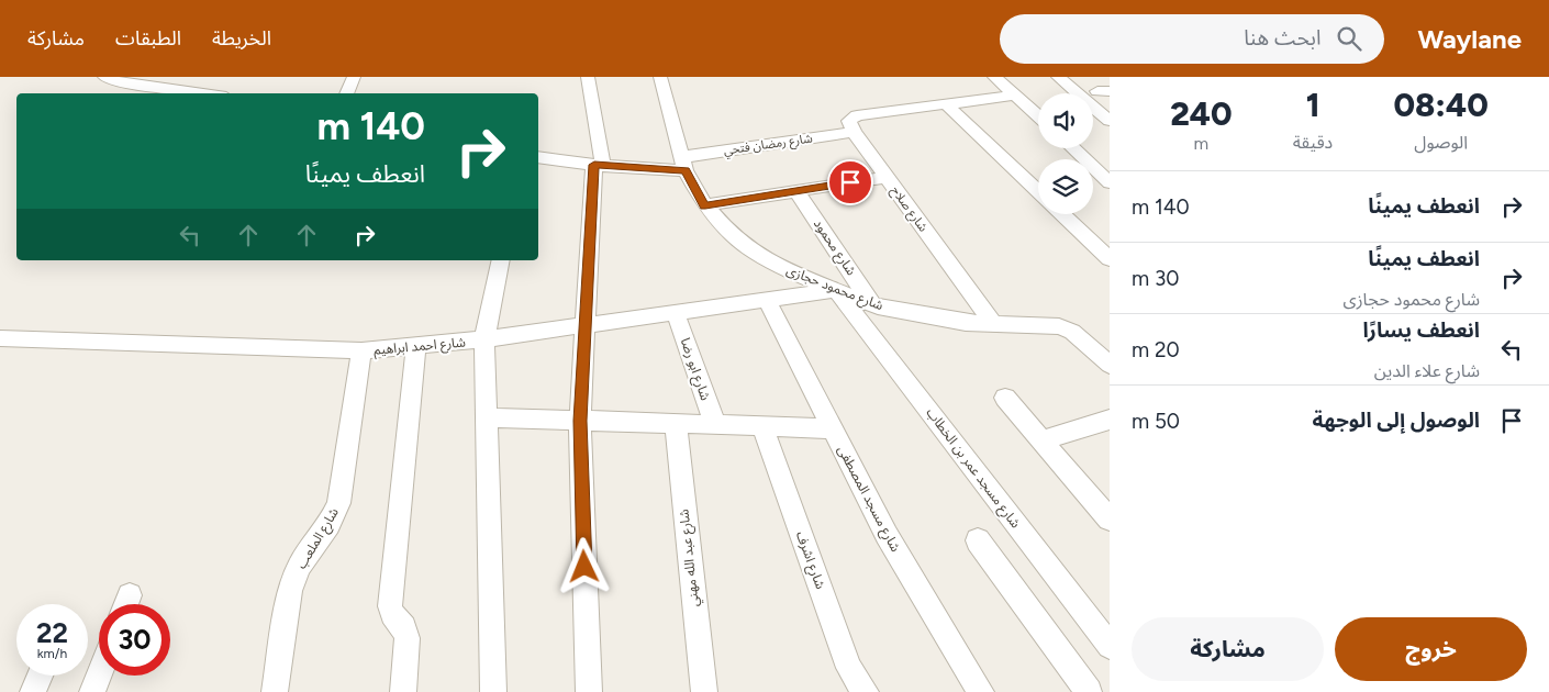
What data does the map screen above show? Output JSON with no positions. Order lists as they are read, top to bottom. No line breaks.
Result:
{"streets":{"street":["شارع رمضان فتحي","شارع صلاح","شارع محمود","شارع محمود حجازى","شارع احمد ابراهيم","شارع ابو رضا","شارع مسجد عمر بن الخطاب","شارع مسجد المصطفى","شارع الملعب","شارع عبد الله مهني","شارع اشرف"]},"crossings":[["شارع رمضان فتحي","شارع صلاح"],["شارع رمضان فتحي","شارع محمود حجازى"],["شارع صلاح","شارع محمود حجازى"],["شارع محمود","شارع محمود حجازى"],["شارع محمود حجازى","شارع احمد ابراهيم"],["شارع محمود حجازى","شارع مسجد عمر بن الخطاب"],["شارع احمد ابراهيم","شارع ابو رضا"],["شارع احمد ابراهيم","شارع مسجد عمر بن الخطاب"],["شارع احمد ابراهيم","شارع مسجد المصطفى"],["شارع احمد ابراهيم","شارع الملعب"]],"page":{"header":"Waylane","search":"ابحث هنا","nav":["الخريطة","الطبقات","مشاركة"],"eta":["08:40","الوصول","1","دقيقة","240","m"],"turn":["140 m","انعطف يمينًا"],"list":[{"name":"انعطف يمينًا","value":"140 m"},{"name":"انعطف يمينًا","note":"شارع محمود حجازى","value":"30 m"},{"name":"انعطف يسارًا","note":"شارع علاء الدين","value":"20 m"},{"name":"الوصول إلى الوجهة","value":"50 m"}],"speed":"22 km/h","limit":"30","buttons":["خروج","مشاركة"]}}
